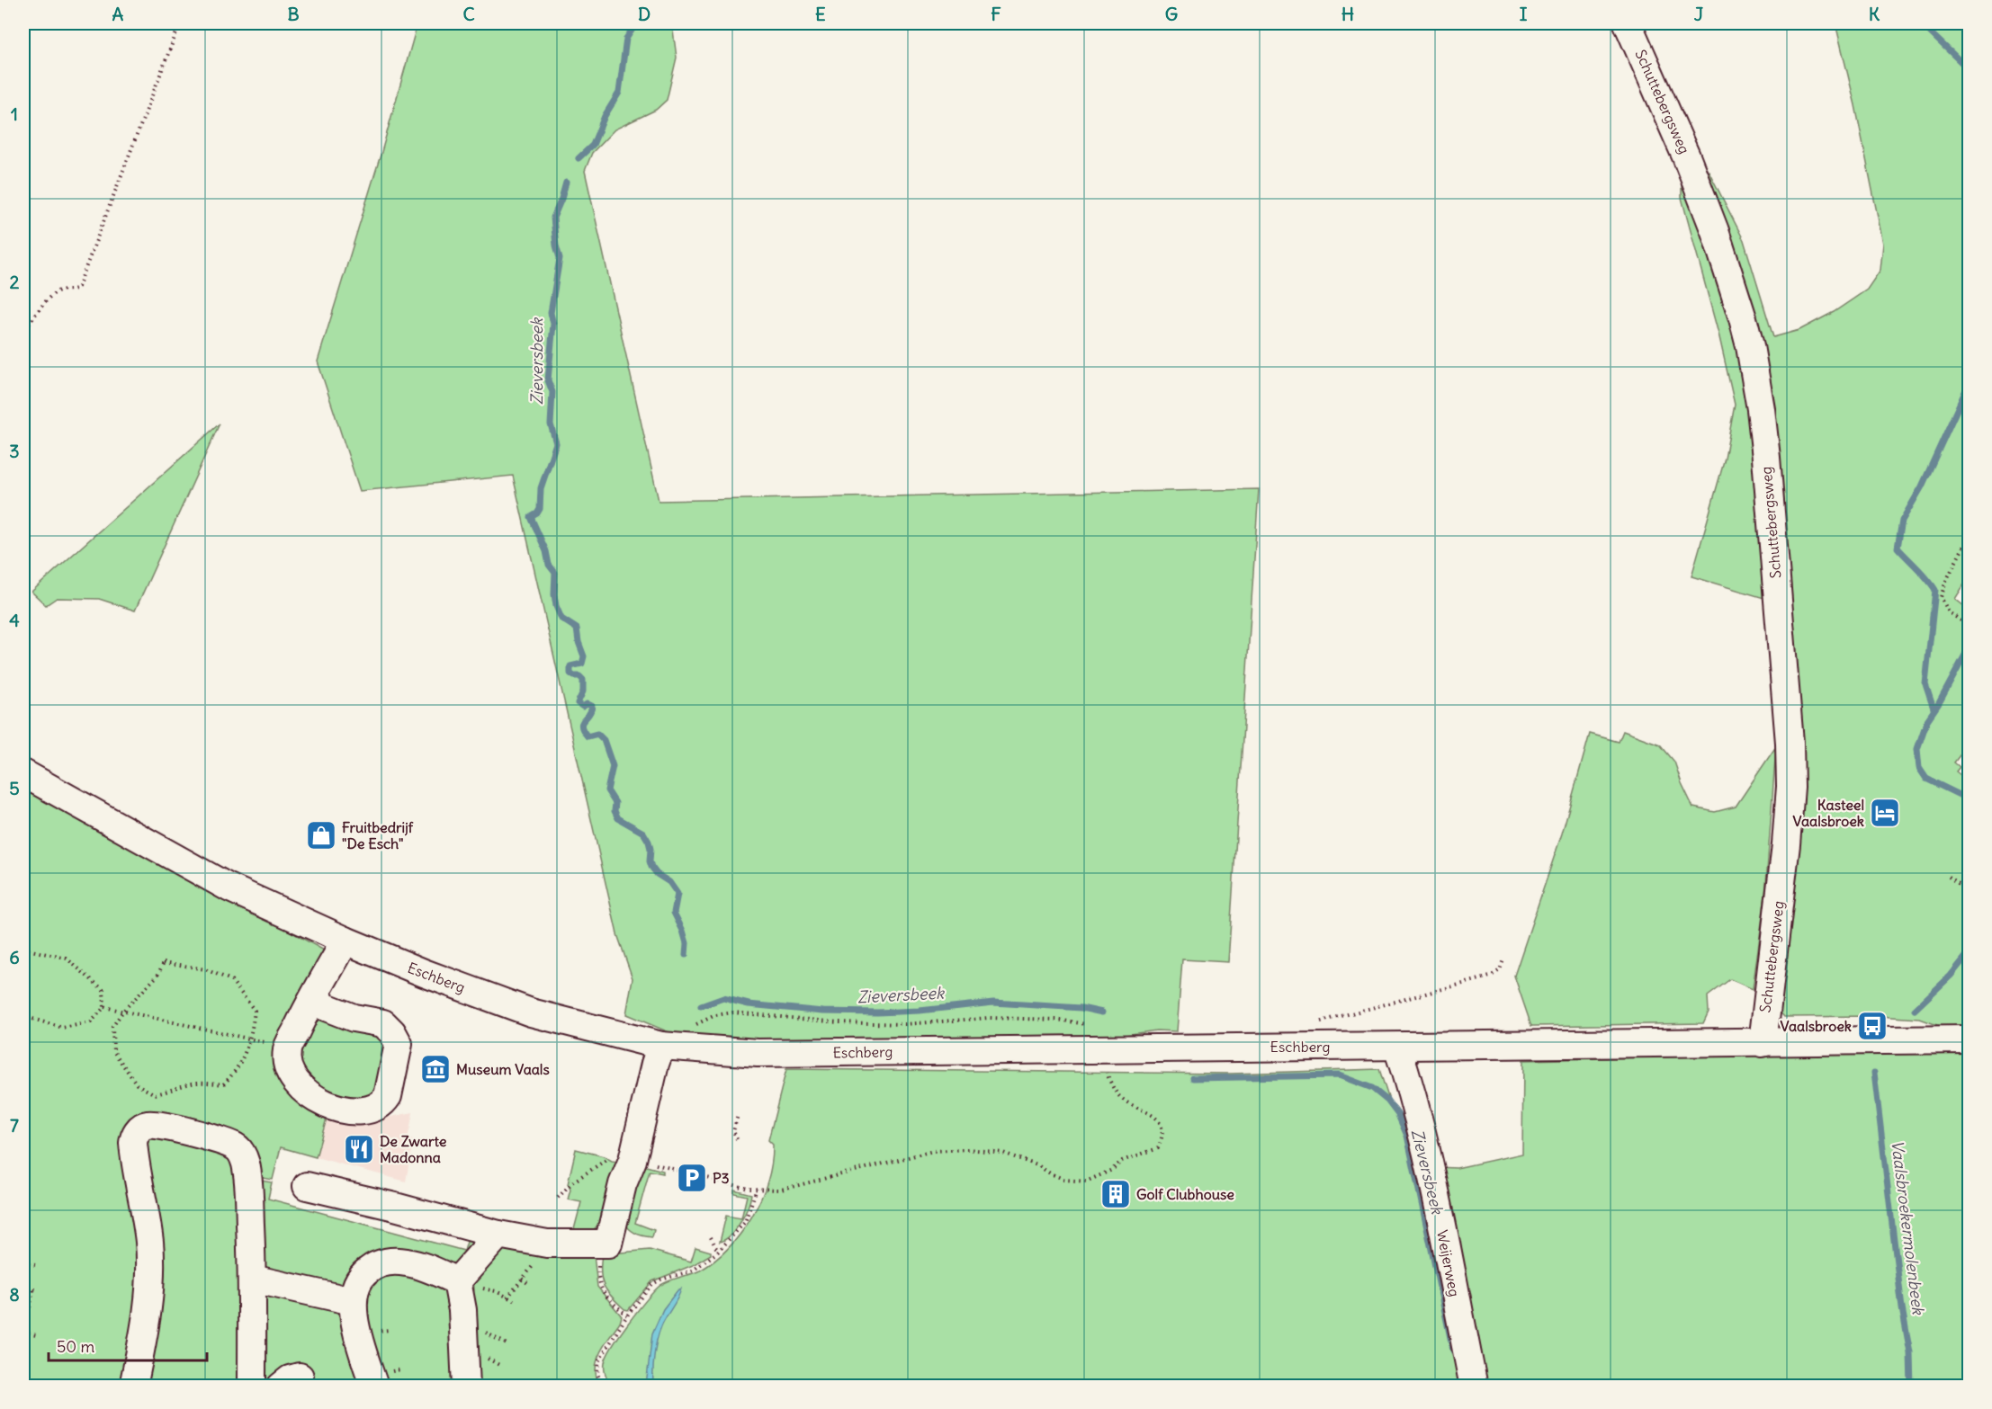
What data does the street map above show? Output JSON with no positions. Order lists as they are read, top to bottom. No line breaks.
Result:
{"streets":{"street":["Schuttebergsweg","Eschberg","Weijerweg"]},"crossings":[["Schuttebergsweg","Eschberg"],["Eschberg","Weijerweg"]],"water":["Zieversbeek","Vaalsbroekermolenbeek"],"places":{"hotel":["Kasteel Vaalsbroek"],"shop":["Fruitbedrijf \"De Esch\""],"bus stop":["Vaalsbroek"],"museum":["Museum Vaals"],"restaurant":["De Zwarte Madonna"],"parking":["P3"],"building":["Golf Clubhouse"]},"scale_bar":"50 m","grid":{"columns":["A","B","C","D","E","F","G","H","I","J","K"],"rows":["1","2","3","4","5","6","7","8"]}}
